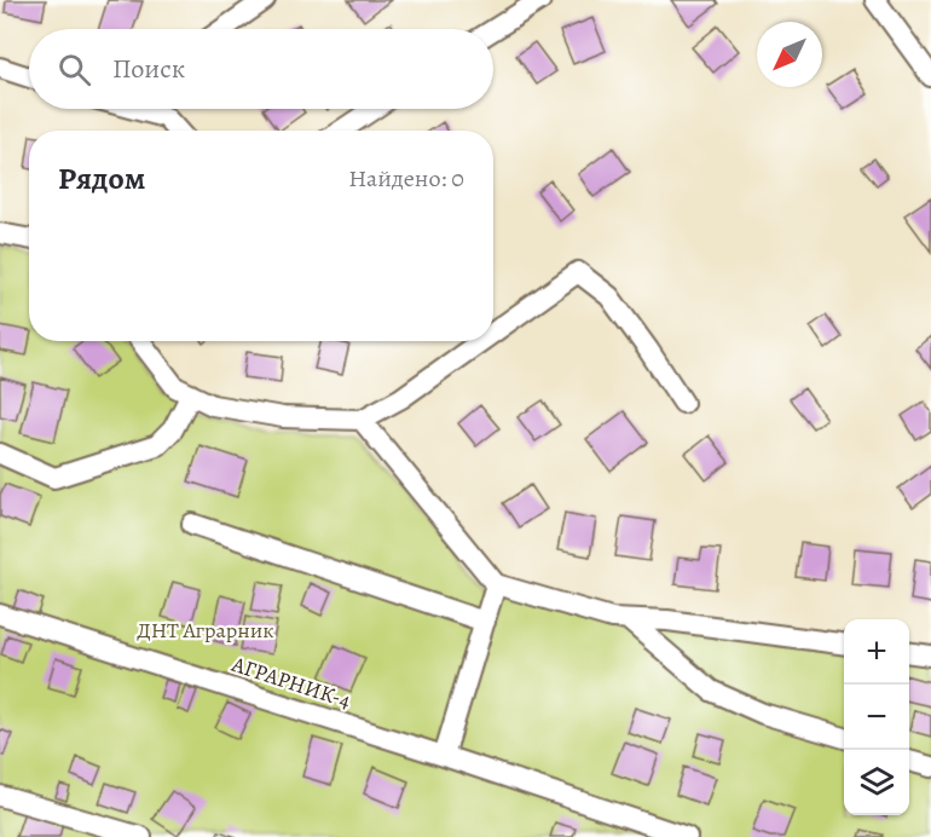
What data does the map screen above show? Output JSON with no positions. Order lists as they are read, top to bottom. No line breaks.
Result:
{"streets":{"street":["АГРАРНИК-4"]},"parks":["ДНТ Аграрник"],"north":"bottom left","page":{"search":"Поиск","heading":["Рядом","Найдено: 0"],"map_buttons":["+","−"]}}
